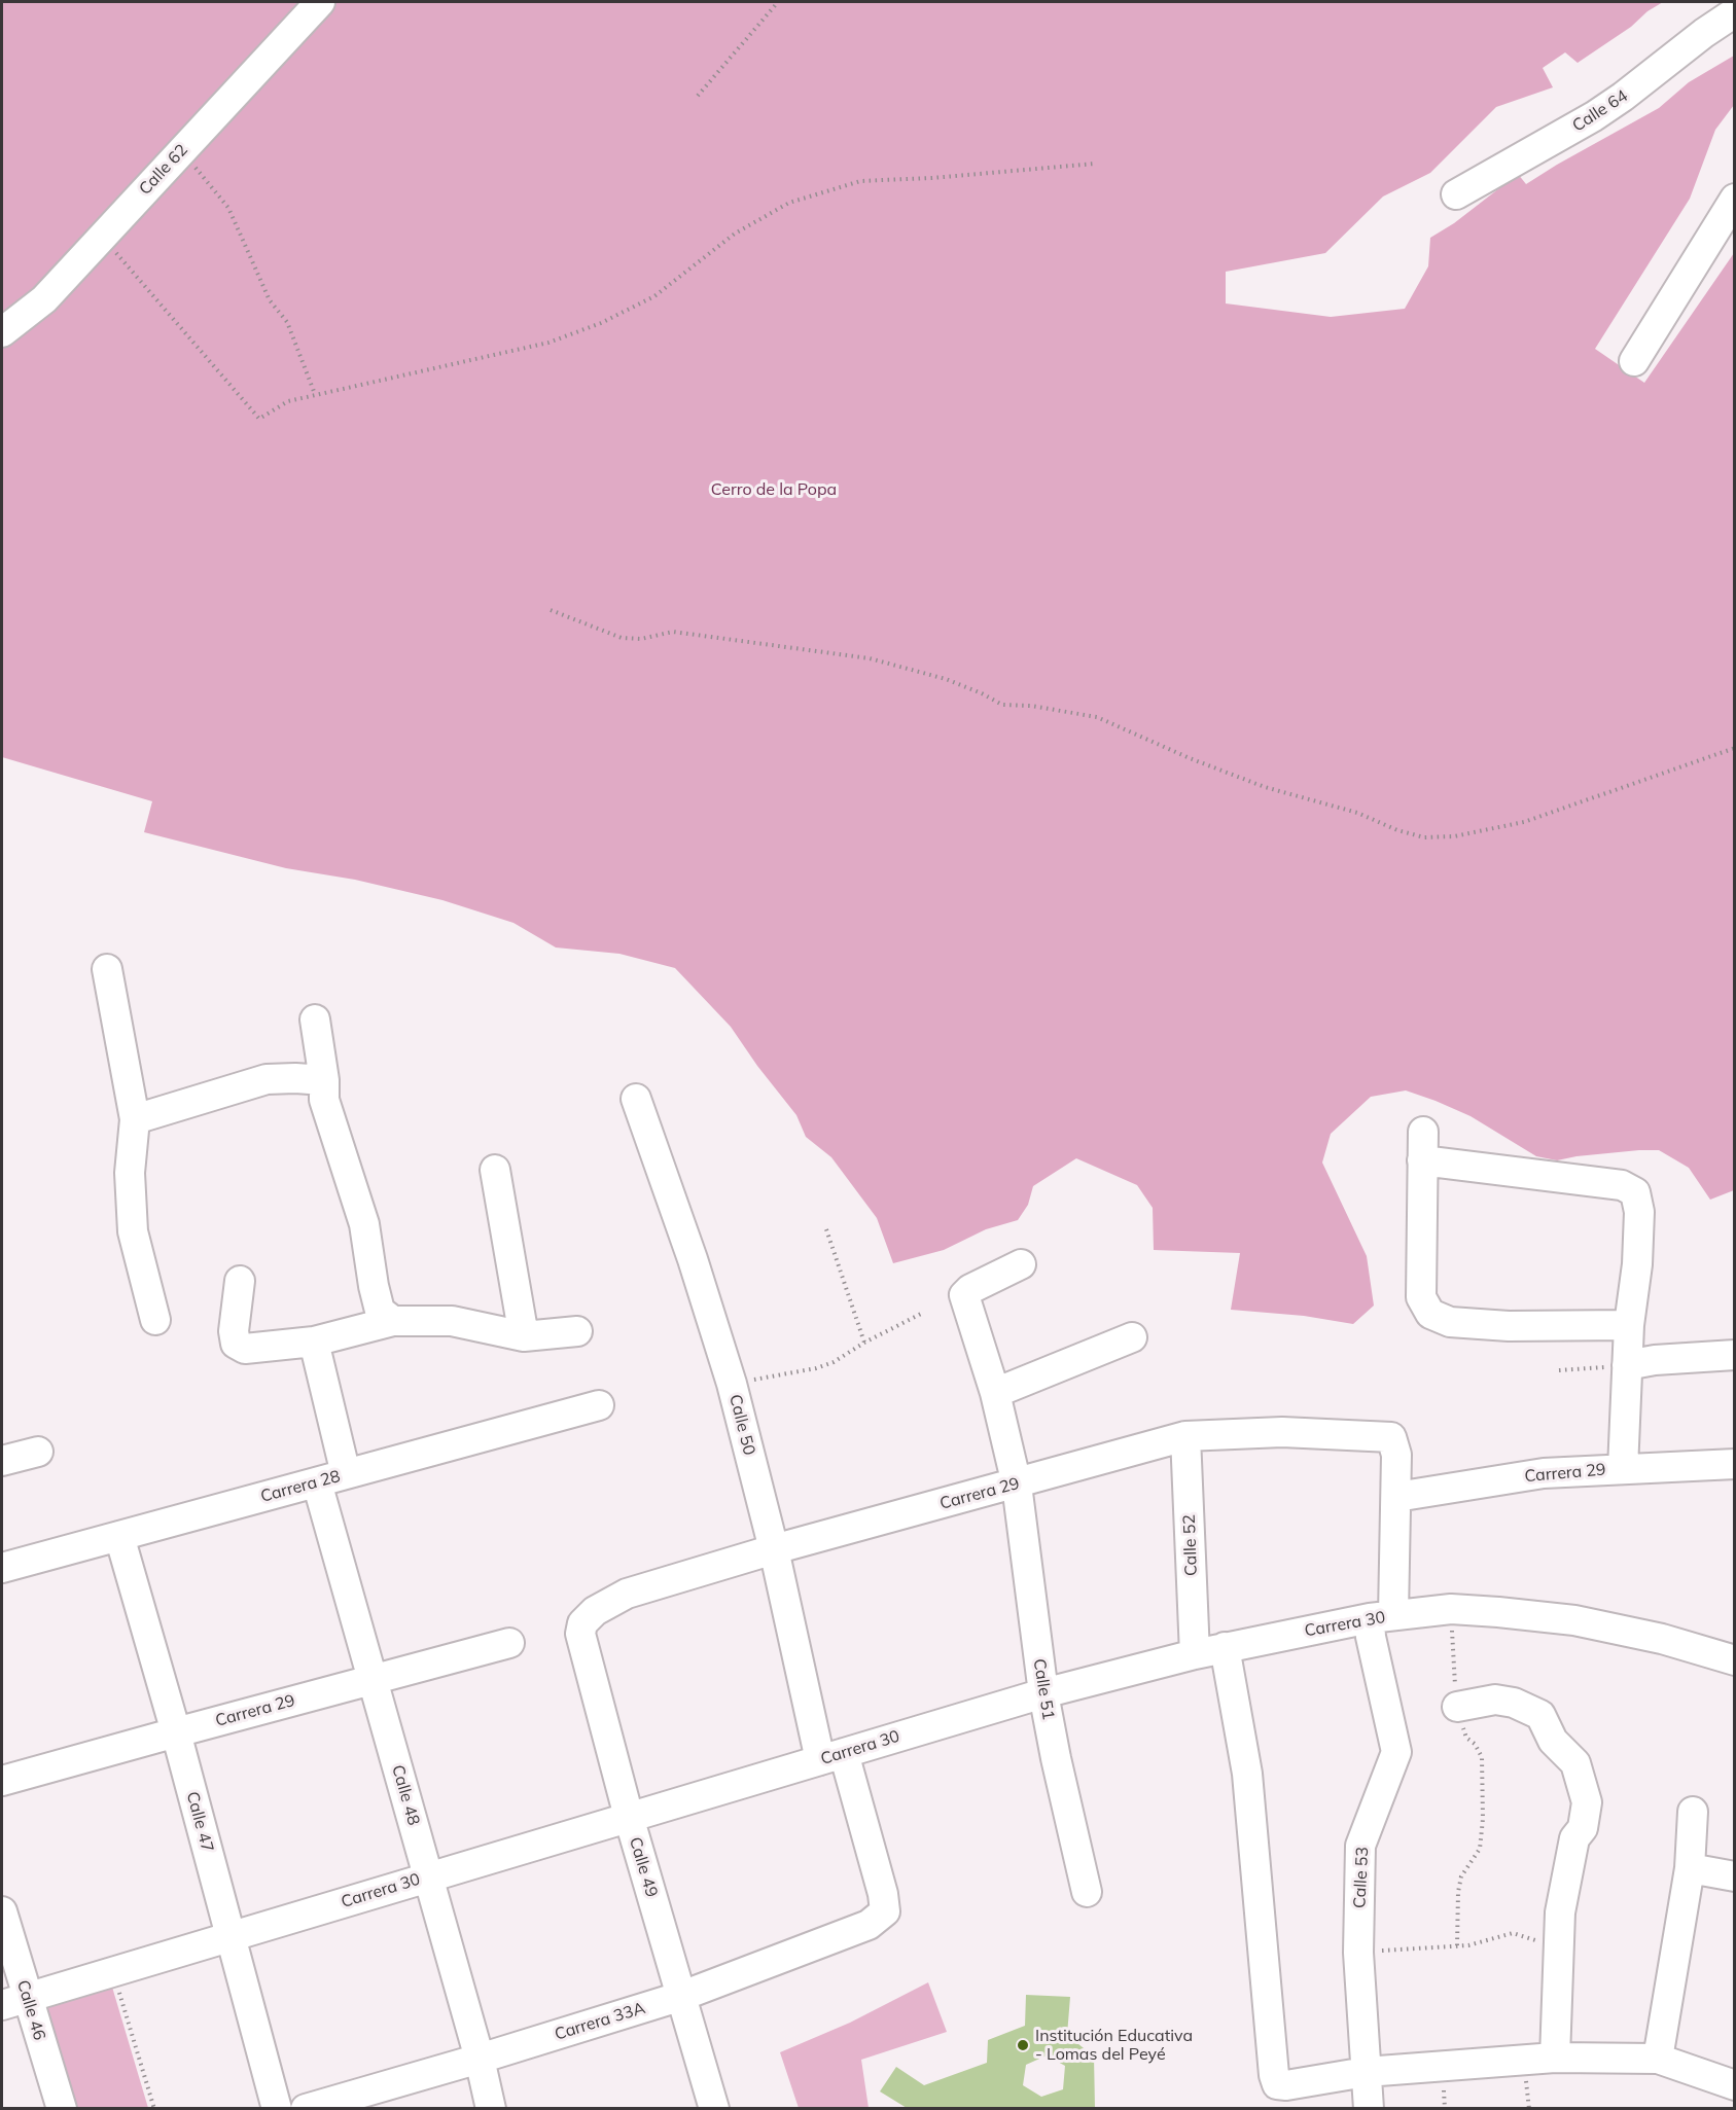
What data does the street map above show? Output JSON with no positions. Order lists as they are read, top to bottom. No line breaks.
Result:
{"streets":{"street":["Calle 64","Calle 62","Calle 50","Carrera 29","Carrera 28","Calle 52","Carrera 30","Calle 51","Calle 48","Calle 47","Calle 49","Calle 53","Calle 46","Carrera 33A"]},"crossings":[["Calle 50","Carrera 29"],["Calle 50","Carrera 30"],["Calle 50","Carrera 33A"],["Carrera 29","Calle 52"],["Carrera 29","Calle 51"],["Carrera 29","Calle 48"],["Carrera 29","Calle 47"],["Carrera 29","Calle 49"],["Carrera 29","Calle 53"],["Carrera 28","Calle 48"],["Carrera 28","Calle 47"],["Calle 52","Carrera 30"],["Carrera 30","Calle 51"],["Carrera 30","Calle 48"],["Carrera 30","Calle 47"],["Carrera 30","Calle 49"],["Carrera 30","Calle 53"],["Carrera 30","Calle 46"],["Calle 48","Carrera 33A"],["Calle 49","Carrera 33A"]],"parks":["Cerro de la Popa"],"places":["Institución Educativa - Lomas del Peyé"]}
